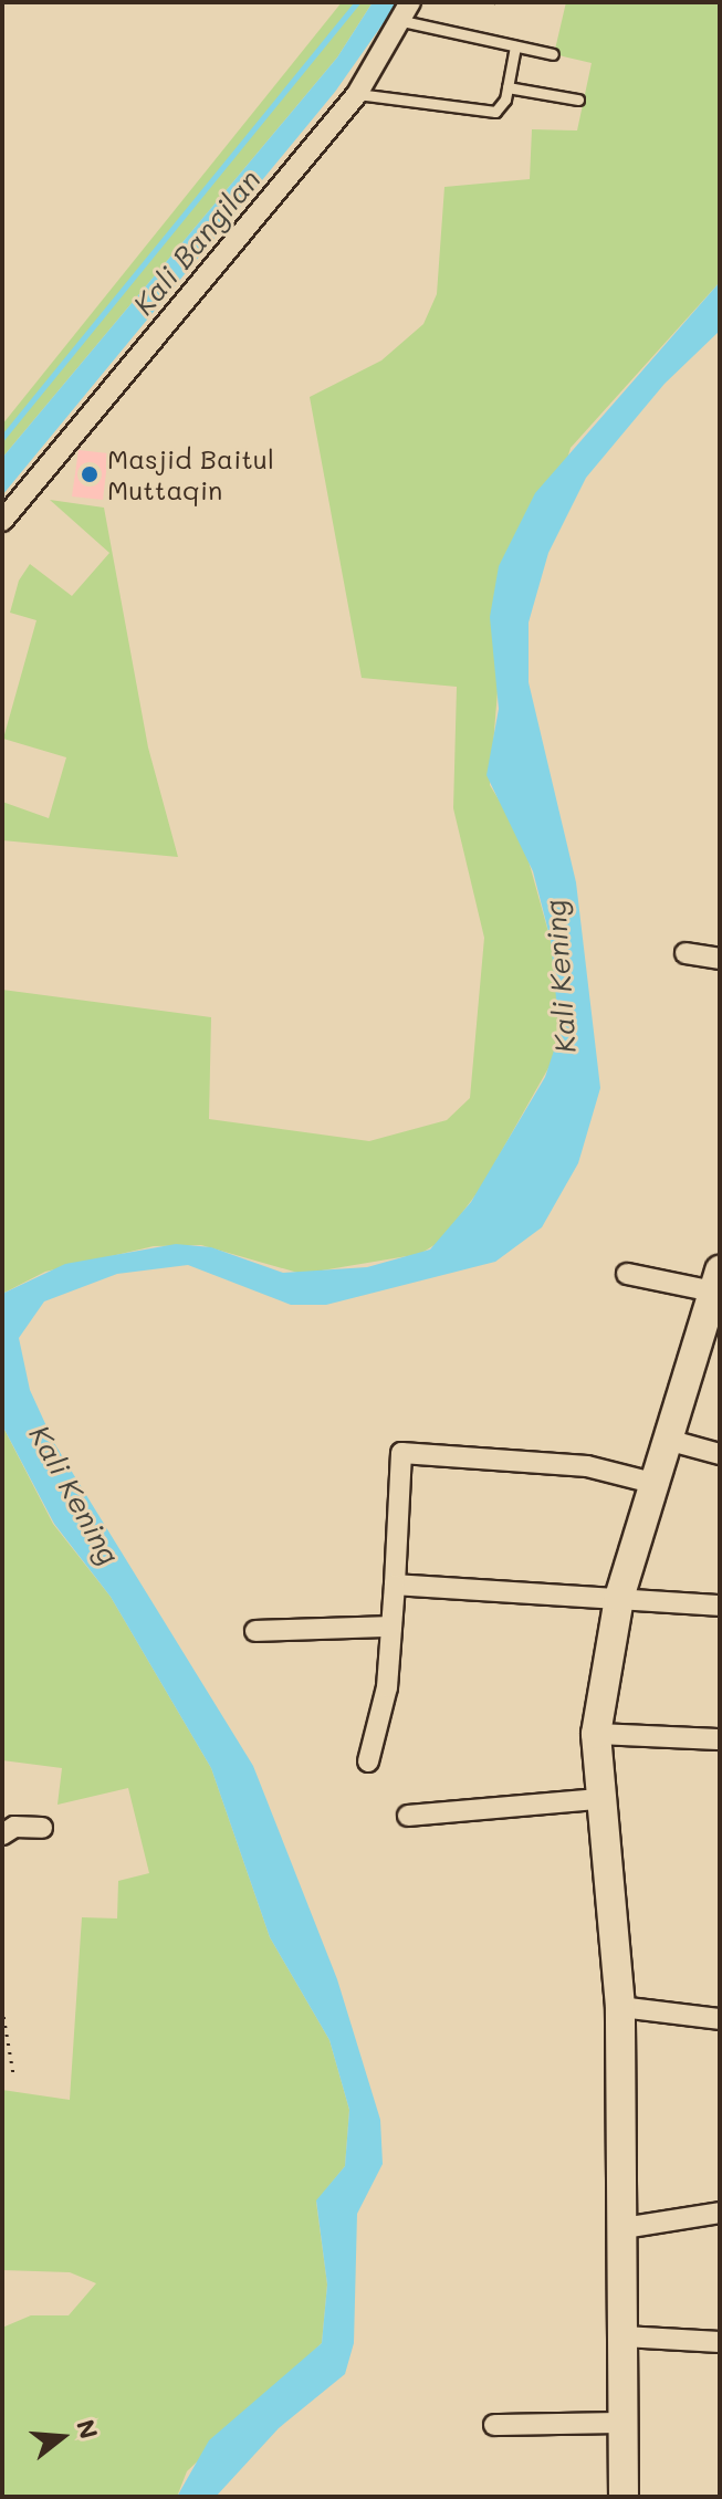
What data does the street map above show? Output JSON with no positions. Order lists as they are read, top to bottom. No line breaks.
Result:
{"water":["Kali Bangilan","Kali Kening"],"places":["Masjid Baitul Muttaqin"],"north":"right"}
